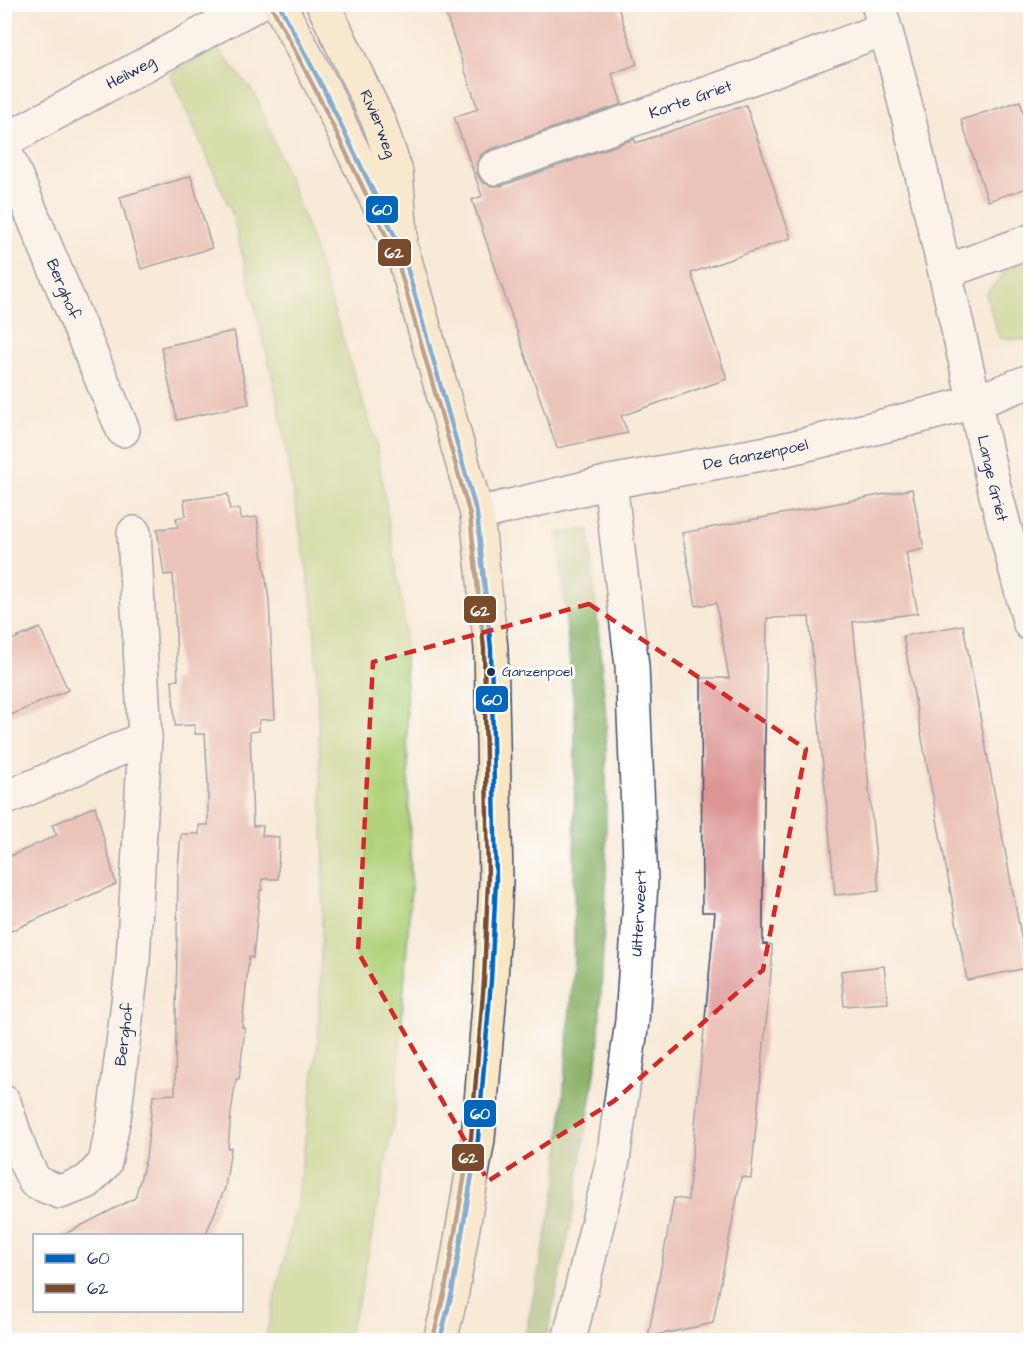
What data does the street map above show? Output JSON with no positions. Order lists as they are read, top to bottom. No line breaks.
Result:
{"streets":{"street":["Heilweg","Korte Griet","Rivierweg","Berghof","De Ganzenpoel","Lange Griet","Uitterweert"]},"crossings":[["Korte Griet","De Ganzenpoel"],["Korte Griet","Lange Griet"],["Rivierweg","De Ganzenpoel"],["De Ganzenpoel","Lange Griet"],["De Ganzenpoel","Uitterweert"]],"places":["Ganzenpoel"],"lines":["transit line 60","transit line 62"],"legend":["60","62"]}
